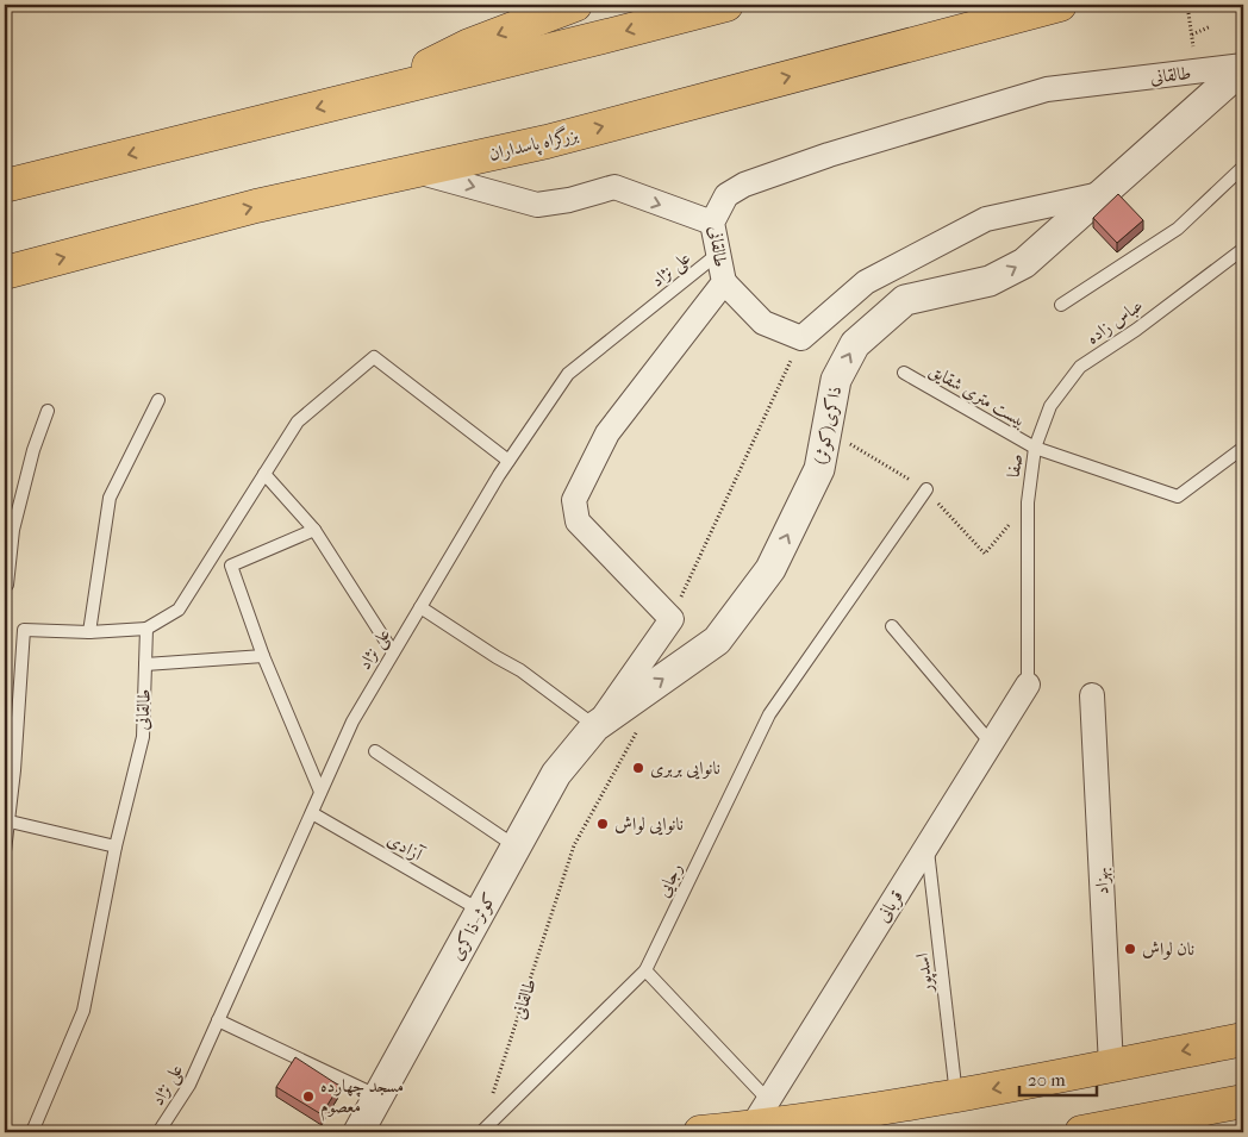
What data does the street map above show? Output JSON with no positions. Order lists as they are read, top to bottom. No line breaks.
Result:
{"streets":{"main road":["بزرگراه پاسداران"],"street":["طالقانی","ذاکری(کوثر)","بهزاد","قربانی","کوثر-ذاکری"],"lane":["علی نژاد","عباس زاده","بیست متری شقایق","صفا","آزادی","رجایی","اسدپور"]},"crossings":[["طالقانی","علی نژاد"],["طالقانی","ذاکری(کوثر)"],["علی نژاد","آزادی"],["عباس زاده","بیست متری شقایق"],["عباس زاده","صفا"],["بیست متری شقایق","صفا"],["ذاکری(کوثر)","کوثر-ذاکری"],["صفا","قربانی"],["آزادی","کوثر-ذاکری"],["قربانی","اسدپور"]],"places":["نانوایی بربری","نانوایی لواش","نان لواش","مسجد چهارده معصوم"],"scale_bar":"20 m"}
